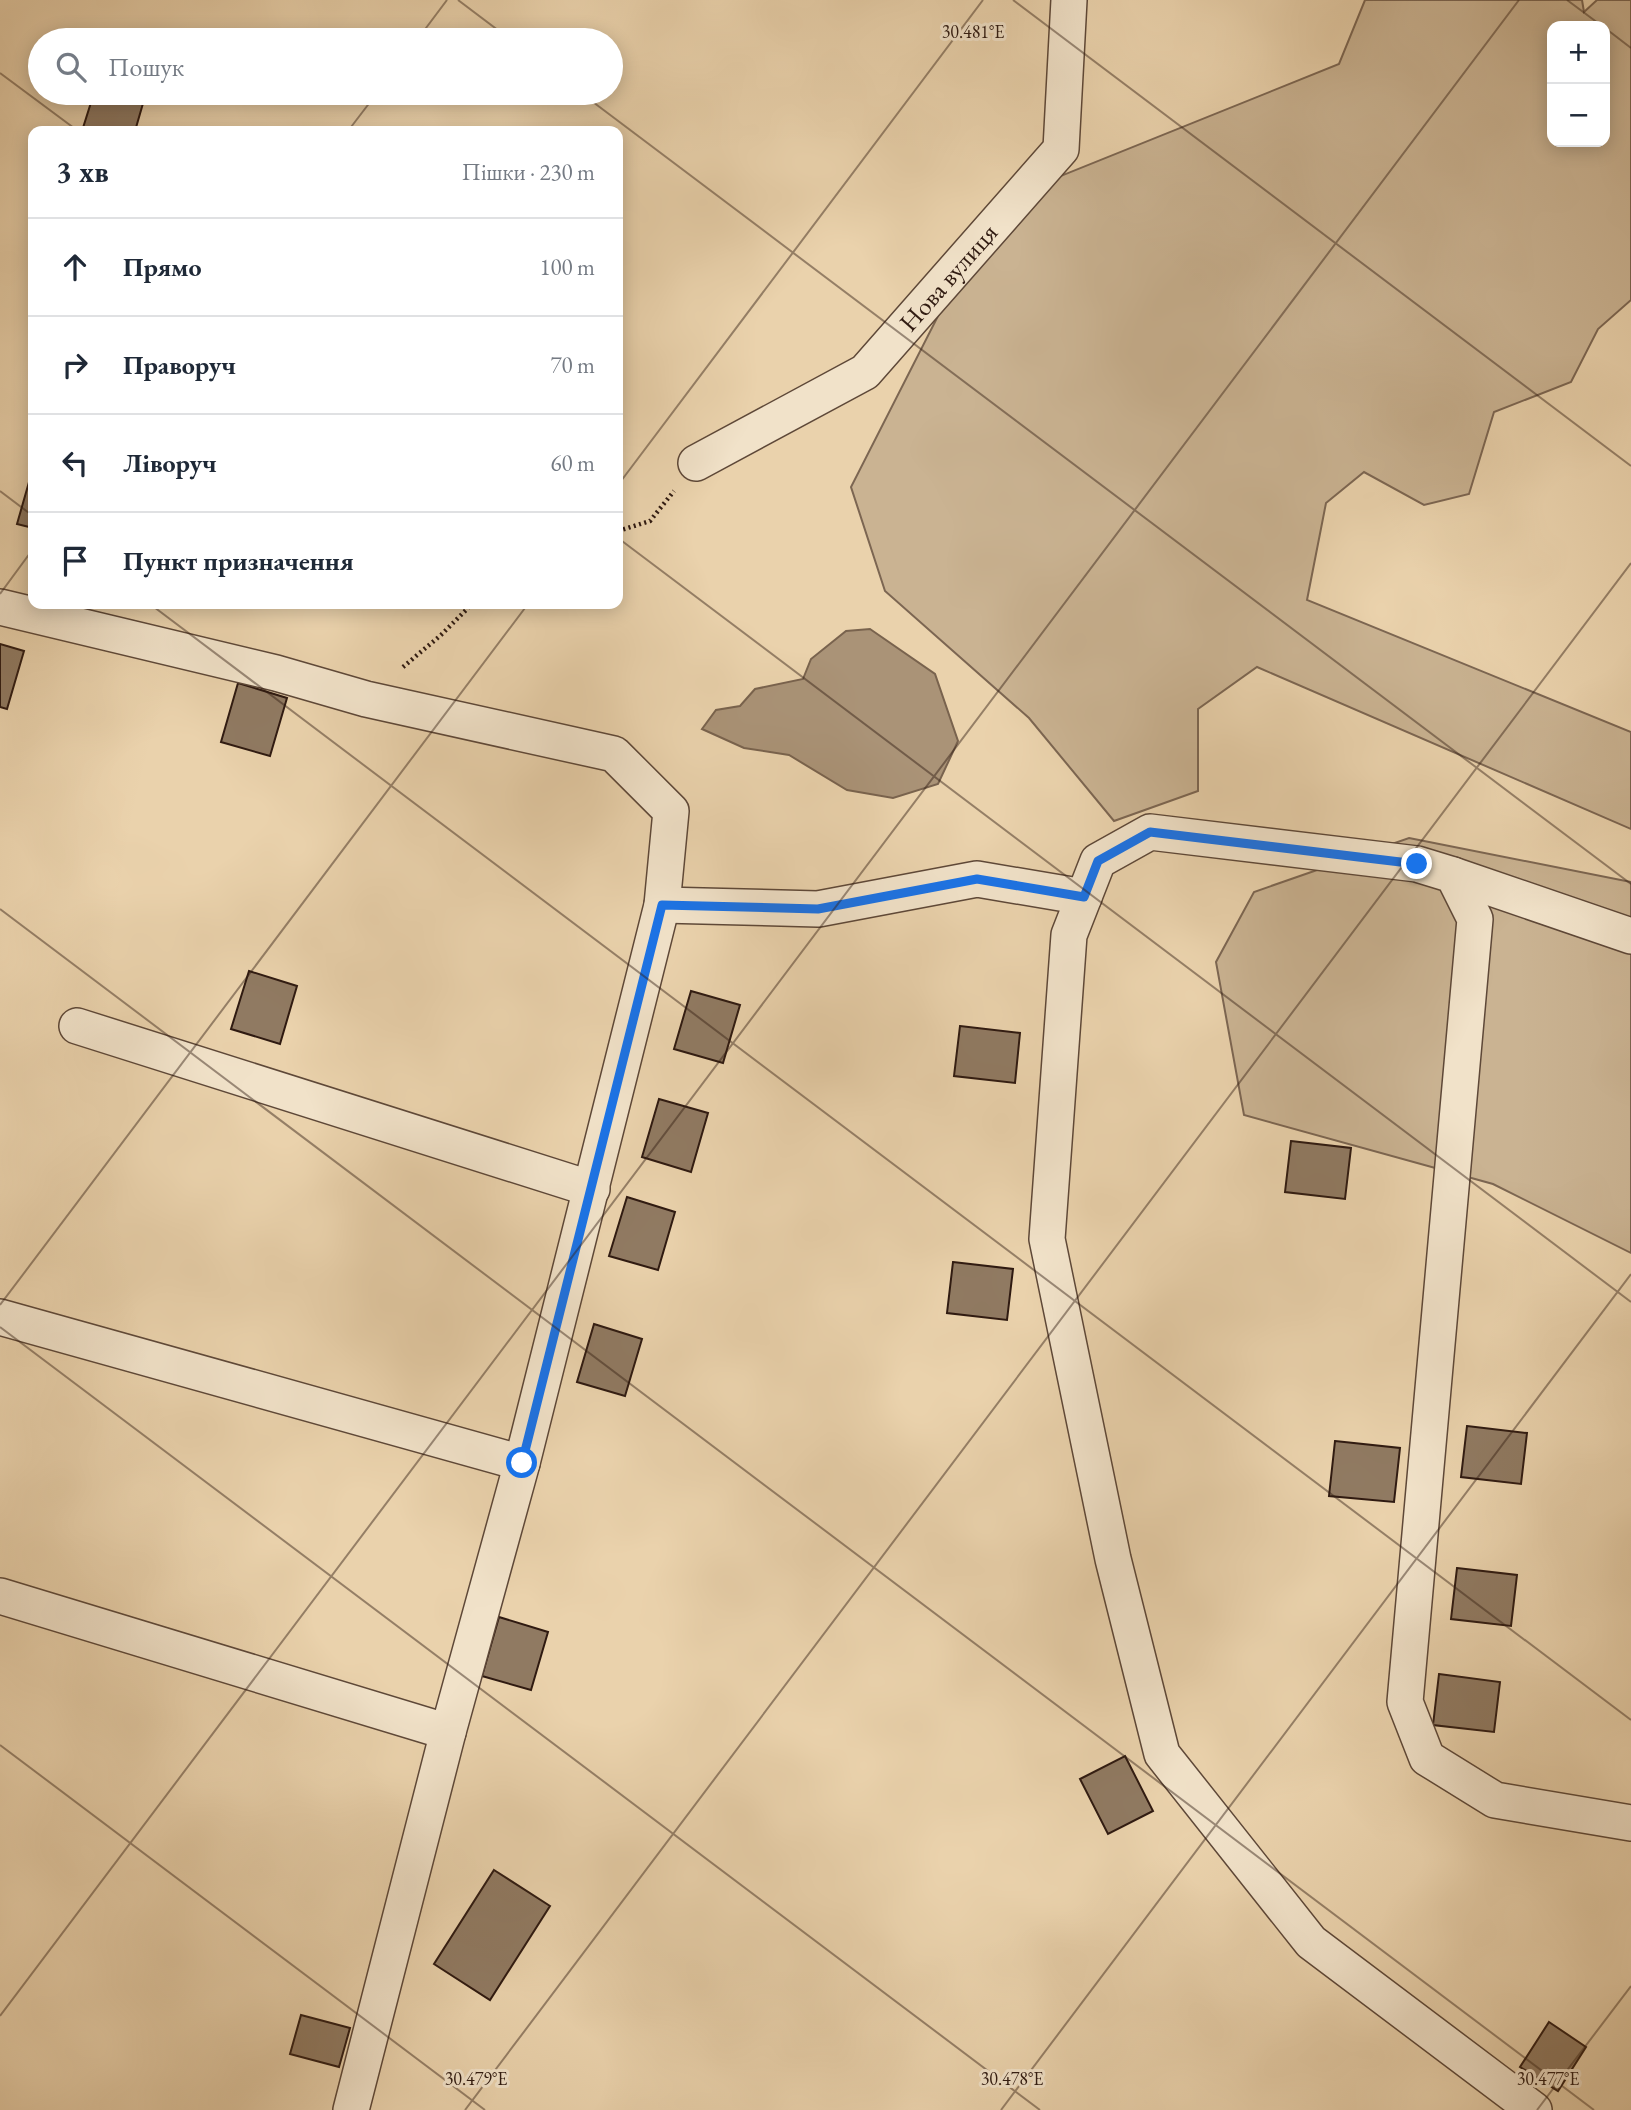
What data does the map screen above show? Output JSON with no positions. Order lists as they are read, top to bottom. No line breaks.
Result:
{"streets":{"street":["Нова вулиця"]},"page":{"map_buttons":["+","−"],"search":"Пошук","heading":["3 хв","Пішки · 230 m"],"list":[["Прямо","100 m"],["Праворуч","70 m"],["Ліворуч","60 m"],"Пункт призначення"]},"coordinates":["30.481°E","30.479°E","30.478°E","30.477°E"]}
